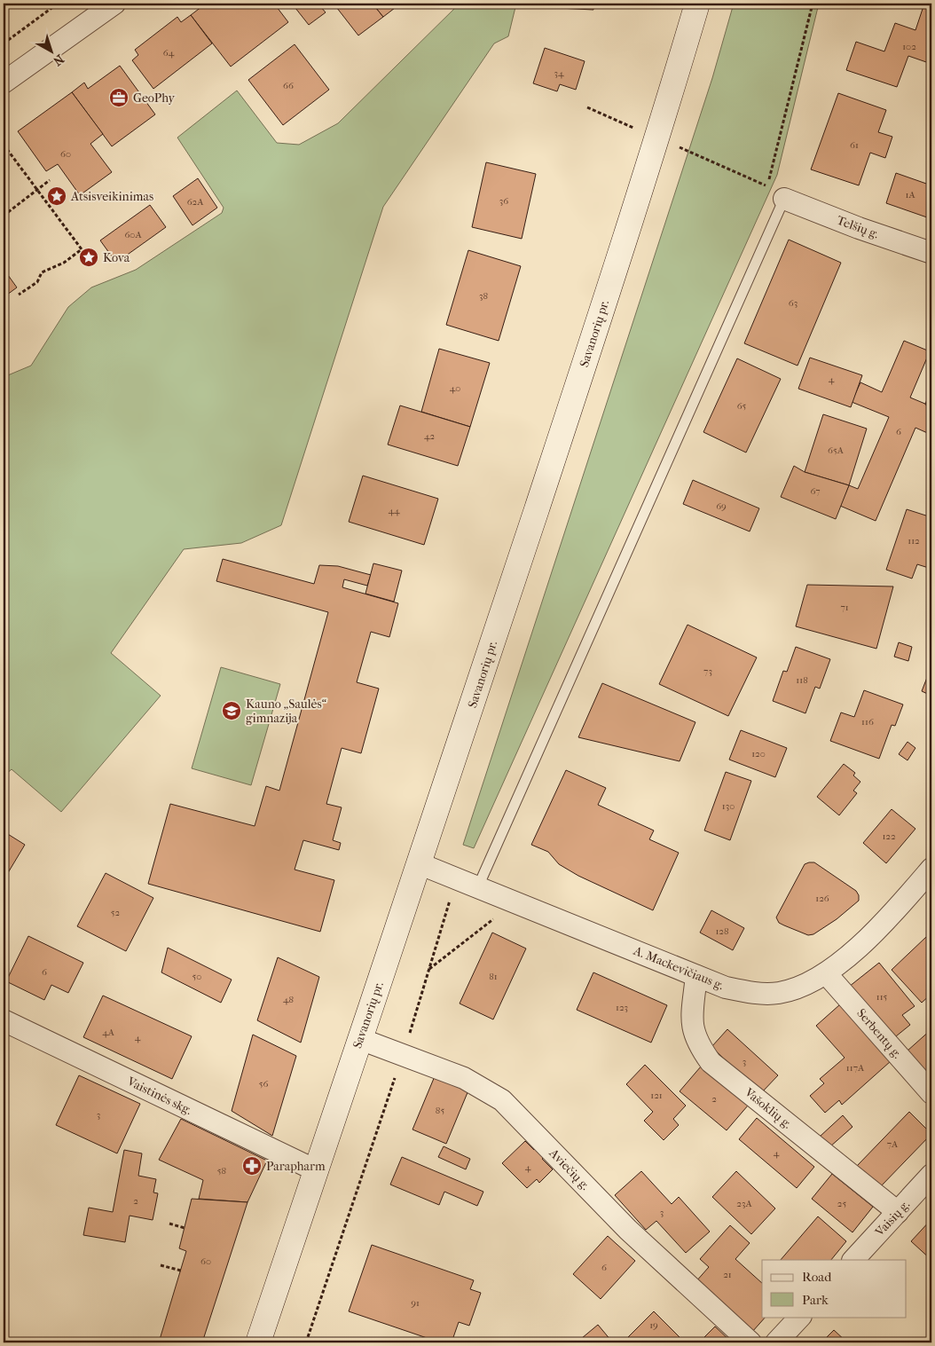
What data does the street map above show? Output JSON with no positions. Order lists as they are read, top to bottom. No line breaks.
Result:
{"streets":{"main road":["Savanorių pr."],"street":["Telšių g.","A. Mackevičiaus g.","Serbentų g.","Vaistinės skg.","Vašoklių g.","Aviečių g.","Vaisių g."]},"crossings":[["Savanorių pr.","A. Mackevičiaus g."],["Savanorių pr.","Vaistinės skg."],["Savanorių pr.","Aviečių g."],["A. Mackevičiaus g.","Serbentų g."],["A. Mackevičiaus g.","Vašoklių g."],["Vašoklių g.","Vaisių g."]],"places":{"office":["GeoPhy"],"place":["Atsisveikinimas","Kova"],"school or university":["Kauno „Saulės“ gimnazija"],"pharmacy":["Parapharm"]},"house_numbers":["102","64","34","66","61","60","1A","36","62A","60A","38","63","4","40","65","6","42","65A","67","69","44","112","71","73","118","116","120","130","122","126","52","128","6","50","81","115","48","123","4A","4","3","117A","56","121","2","85","3","7A","4","4","58","2","23A","25","3","60","6","21","91","19"],"legend":["Road","Park"],"north":"bottom right"}
